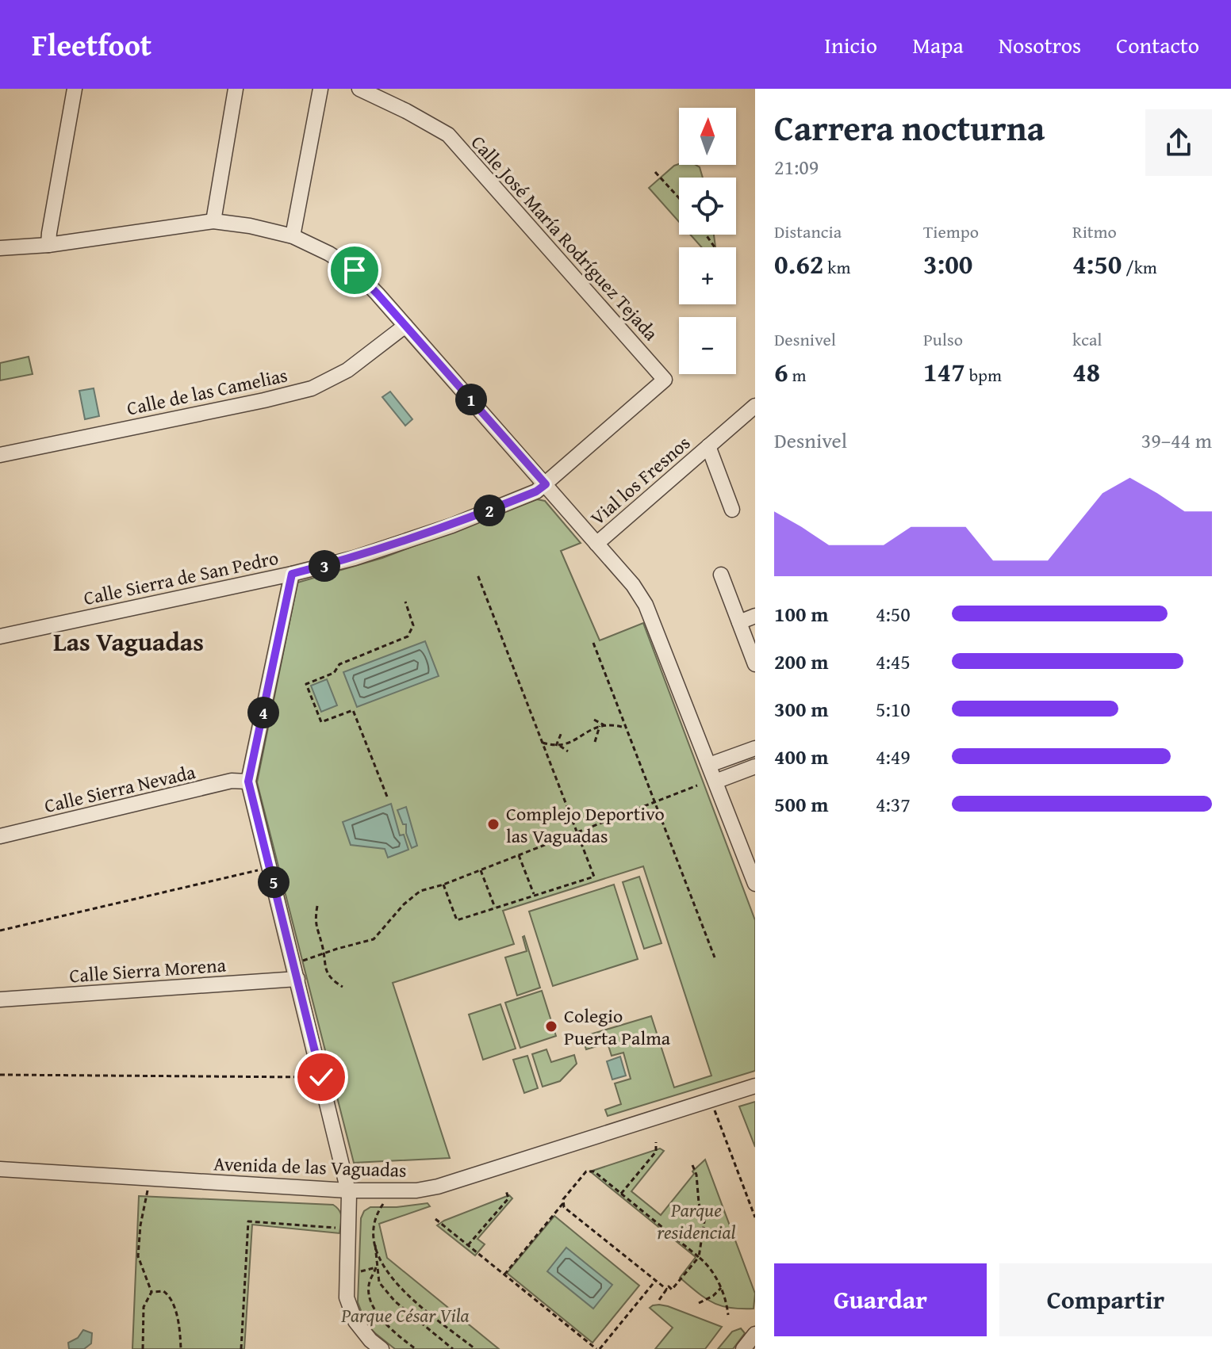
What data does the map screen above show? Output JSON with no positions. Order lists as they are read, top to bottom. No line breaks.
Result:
{"streets":{"street":["Calle José María Rodríguez Tejada","Calle de las Camelias","Vial los Fresnos","Calle Sierra de San Pedro","Calle Sierra Nevada","Calle Sierra Morena","Avenida de las Vaguadas"]},"crossings":[["Calle José María Rodríguez Tejada","Calle Sierra de San Pedro"]],"districts":["Las Vaguadas"],"parks":["Parque residencial","Parque César Vila"],"places":["Complejo Deportivo las Vaguadas","Colegio Puerta Palma"],"north":"top","page":{"header":"Fleetfoot","nav":["Inicio","Mapa","Nosotros","Contacto"],"heading":["Carrera nocturna","21:09"],"map_buttons":["+","−"],"stats":[["Distancia","0.62 km"],["Tiempo","3:00"],["Ritmo","4:50 /km"],["Desnivel","6 m"],["Pulso","147 bpm"],["kcal","48"]],"pins":["1","2","3","4","5"],"chart":["Desnivel","39–44 m"],"list":[{"name":"100 m","note":"4:50"},{"name":"200 m","note":"4:45"},{"name":"300 m","note":"5:10"},{"name":"400 m","note":"4:49"},{"name":"500 m","note":"4:37"}],"buttons":["Guardar","Compartir"]}}
